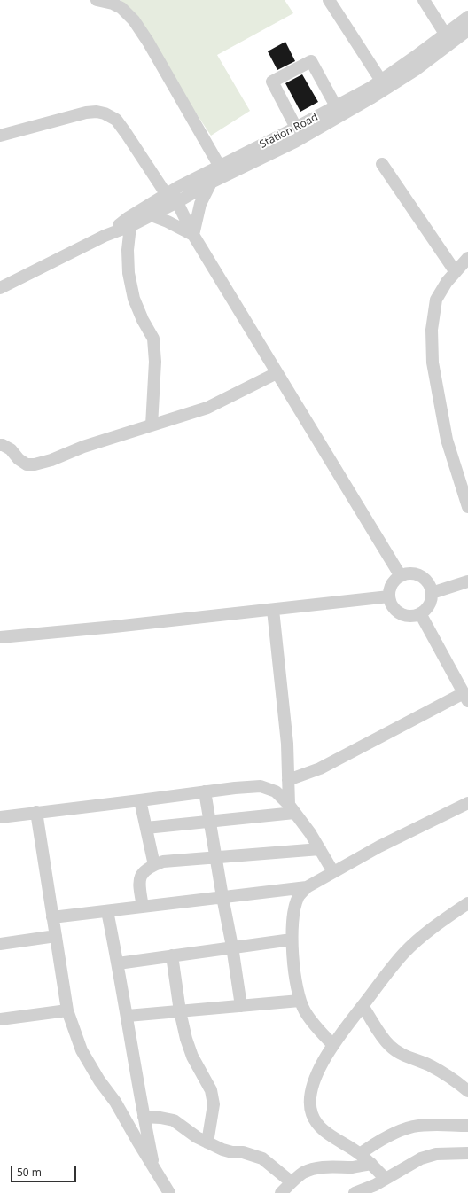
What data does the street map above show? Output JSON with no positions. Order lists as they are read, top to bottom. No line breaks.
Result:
{"streets":{"street":["Station Road"]},"scale_bar":"50 m"}
